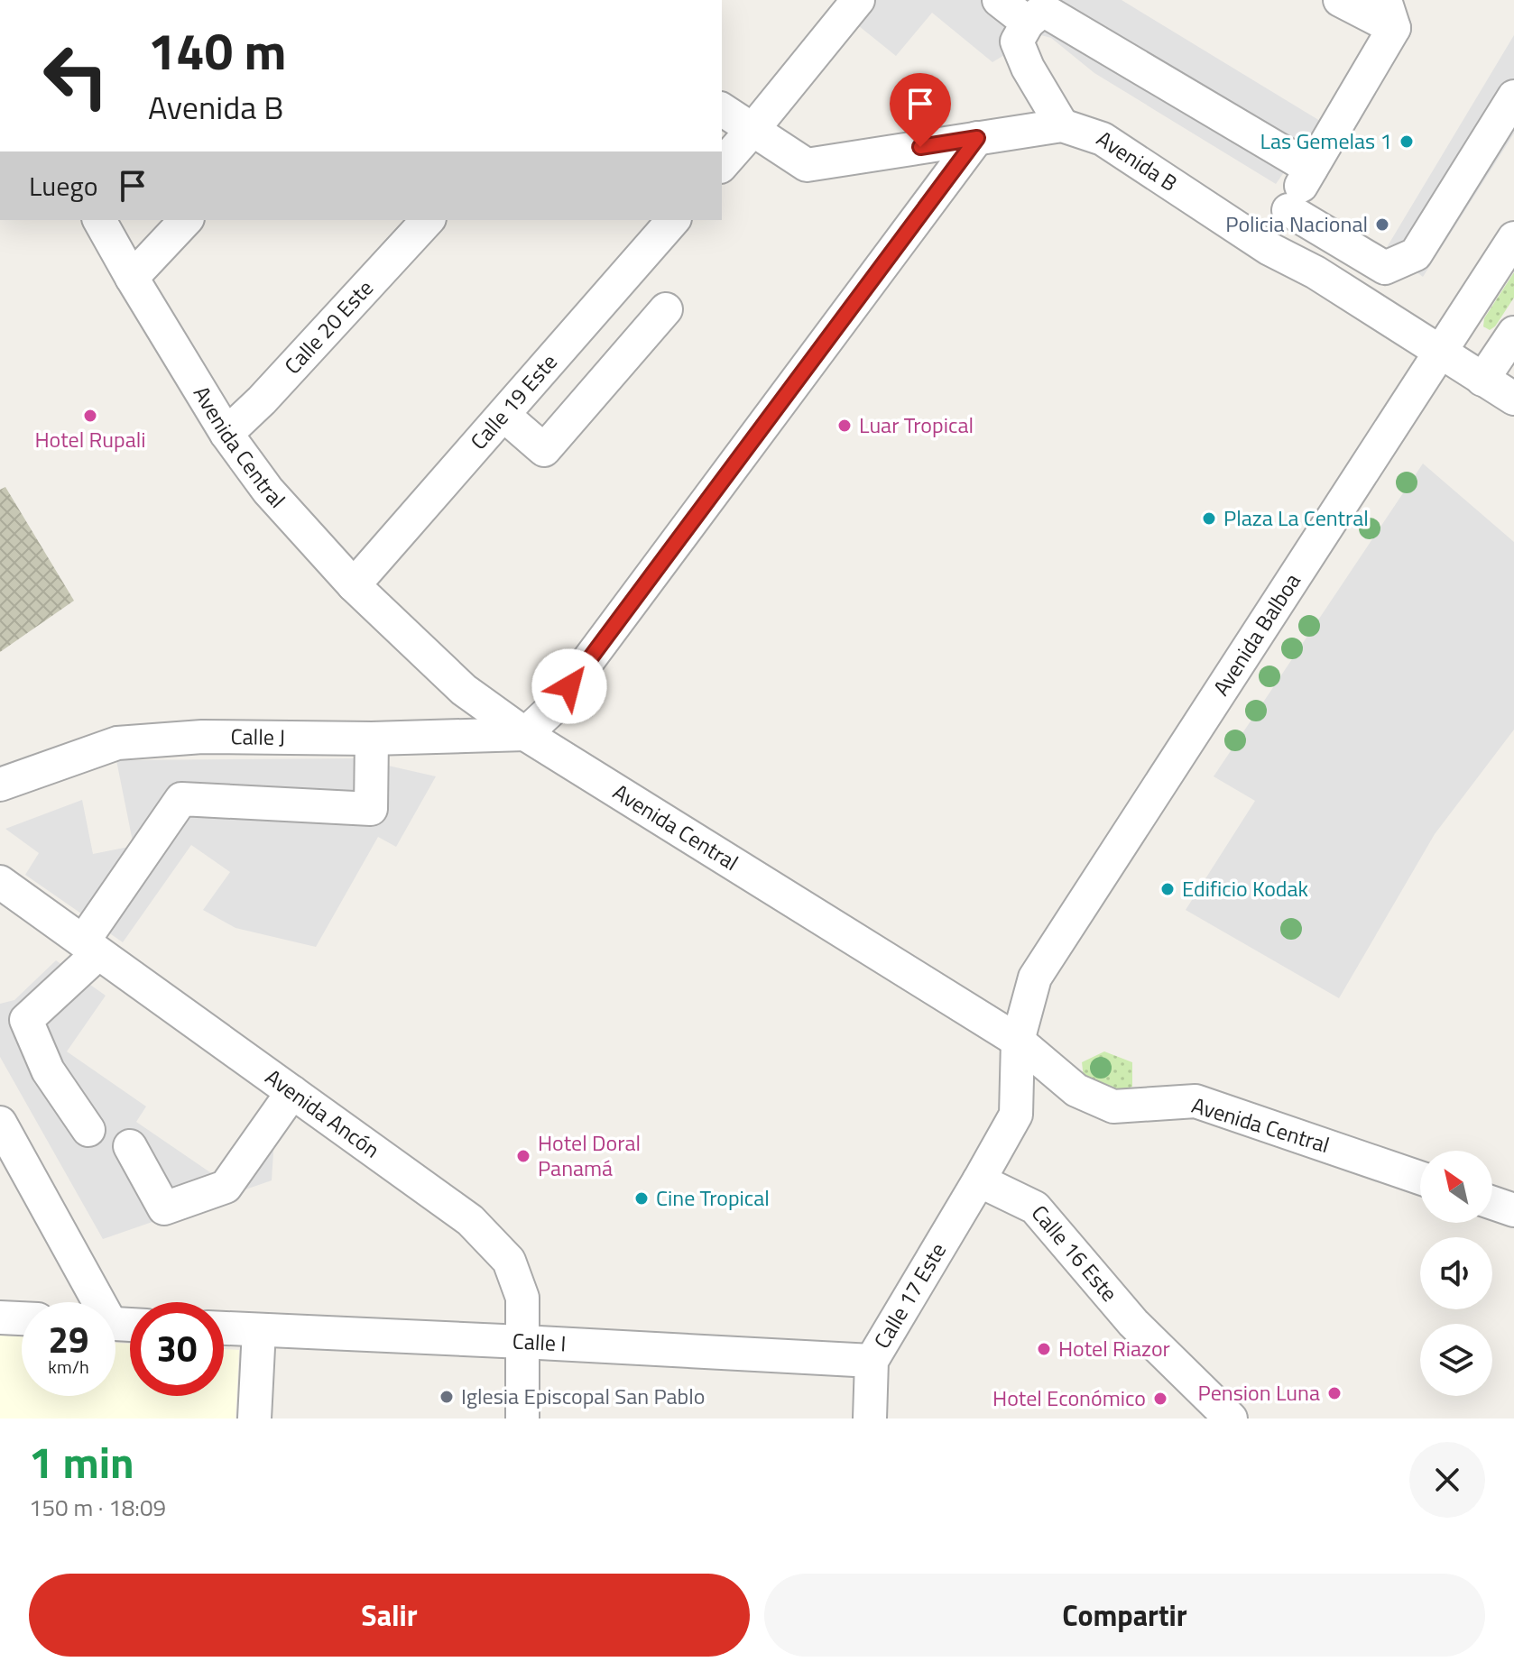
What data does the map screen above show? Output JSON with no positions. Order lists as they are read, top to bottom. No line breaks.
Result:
{"streets":{"street":["Avenida B","Calle 20 Este","Calle 19 Este","Avenida Central","Avenida Balboa","Calle J","Avenida Ancón","Calle 16 Este","Calle 17 Este","Calle I"]},"crossings":[["Avenida B","Avenida Balboa"],["Calle 20 Este","Avenida Central"],["Calle 19 Este","Avenida Central"],["Avenida Central","Avenida Balboa"],["Avenida Central","Calle J"],["Avenida Ancón","Calle I"],["Calle 16 Este","Calle 17 Este"],["Calle 17 Este","Calle I"]],"places":["Las Gemelas 1","Policia Nacional","Hotel Rupali","Luar Tropical","Plaza La Central","Edificio Kodak","Hotel Doral Panamá","Cine Tropical","Hotel Riazor","Pension Luna","Iglesia Episcopal San Pablo","Hotel Económico"],"north":"top left","page":{"turn":["140 m","Avenida B"],"then":"Luego","speed":"29 km/h","limit":"30","heading":["1 min","150 m · 18:09"],"buttons":["Salir","Compartir"]}}
